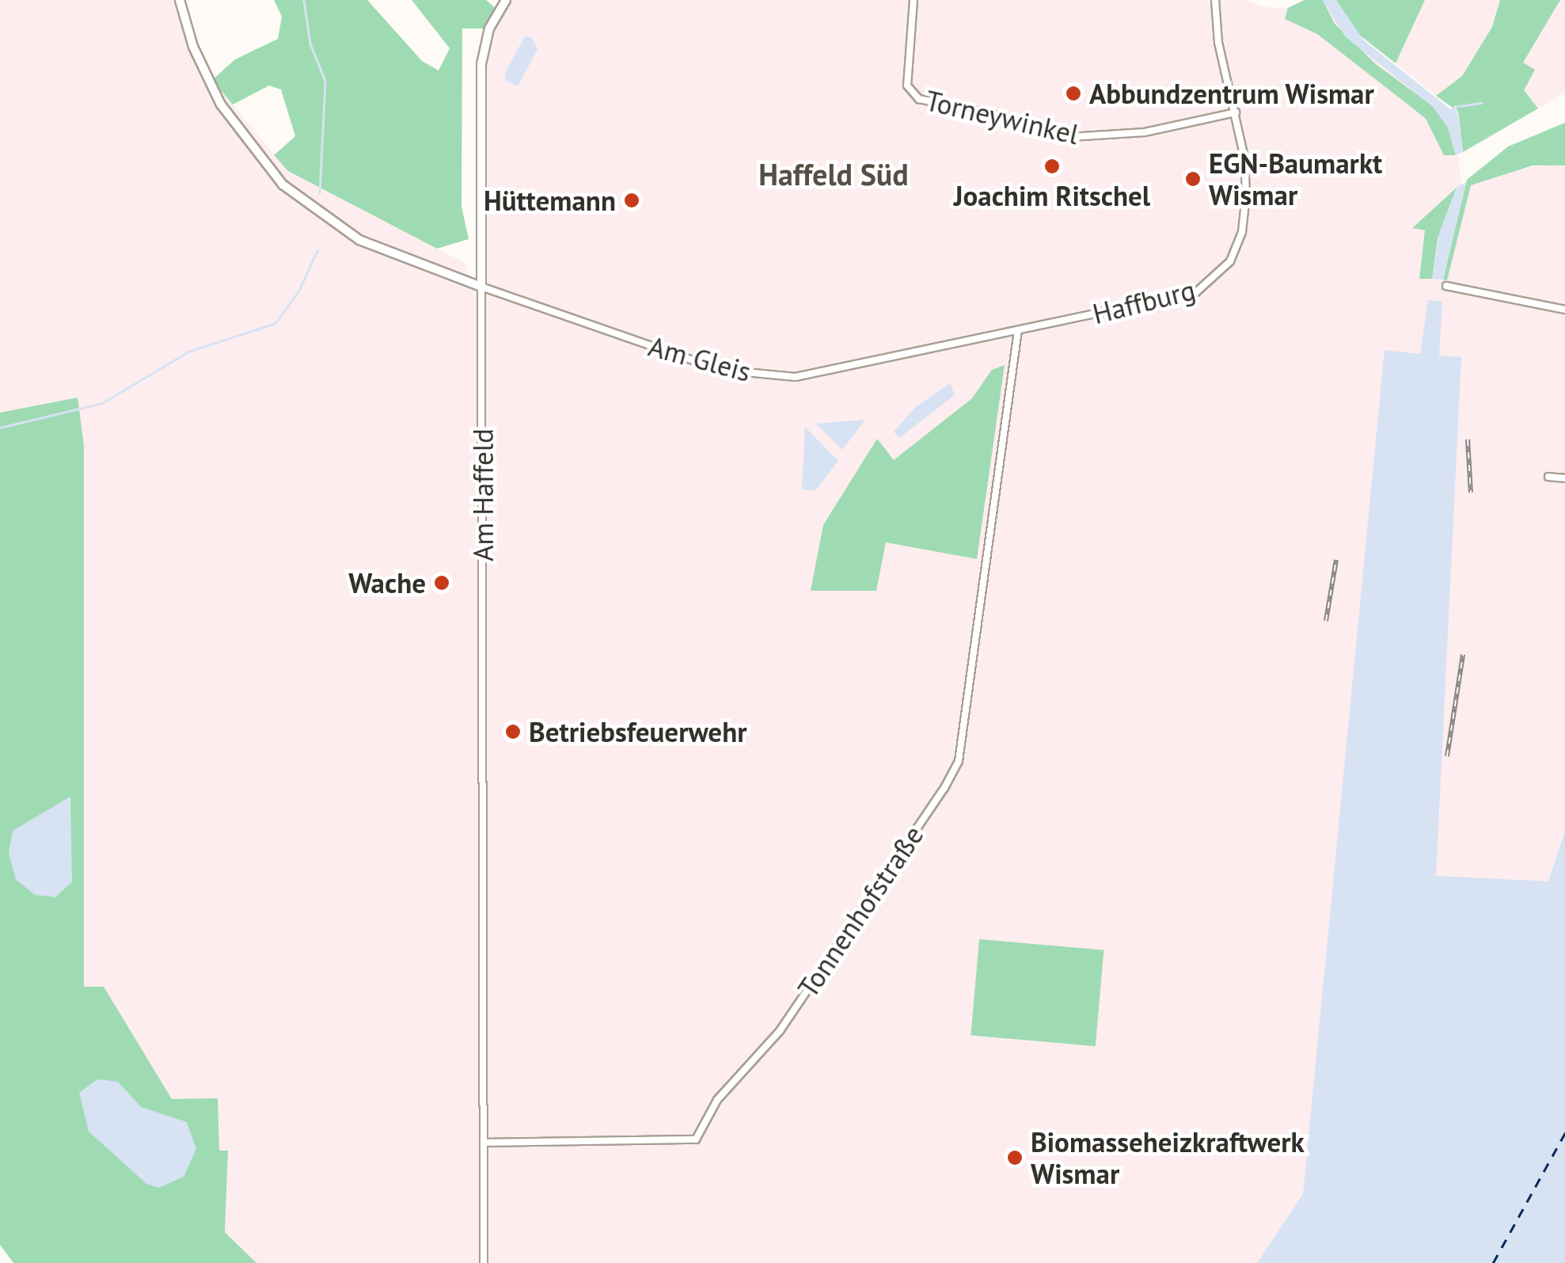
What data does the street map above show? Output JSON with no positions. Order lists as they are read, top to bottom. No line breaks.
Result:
{"streets":{"street":["Torneywinkel","Haffburg","Am Gleis","Am Haffeld","Tonnenhofstraße"]},"crossings":[["Torneywinkel","Haffburg"],["Haffburg","Am Gleis"],["Haffburg","Tonnenhofstraße"],["Am Gleis","Am Haffeld"],["Am Gleis","Tonnenhofstraße"],["Am Haffeld","Tonnenhofstraße"]],"districts":["Haffeld Süd"],"places":["Abbundzentrum Wismar","Joachim Ritschel","EGN-Baumarkt Wismar","Hüttemann","Wache","Betriebsfeuerwehr","Biomasseheizkraftwerk Wismar"]}
